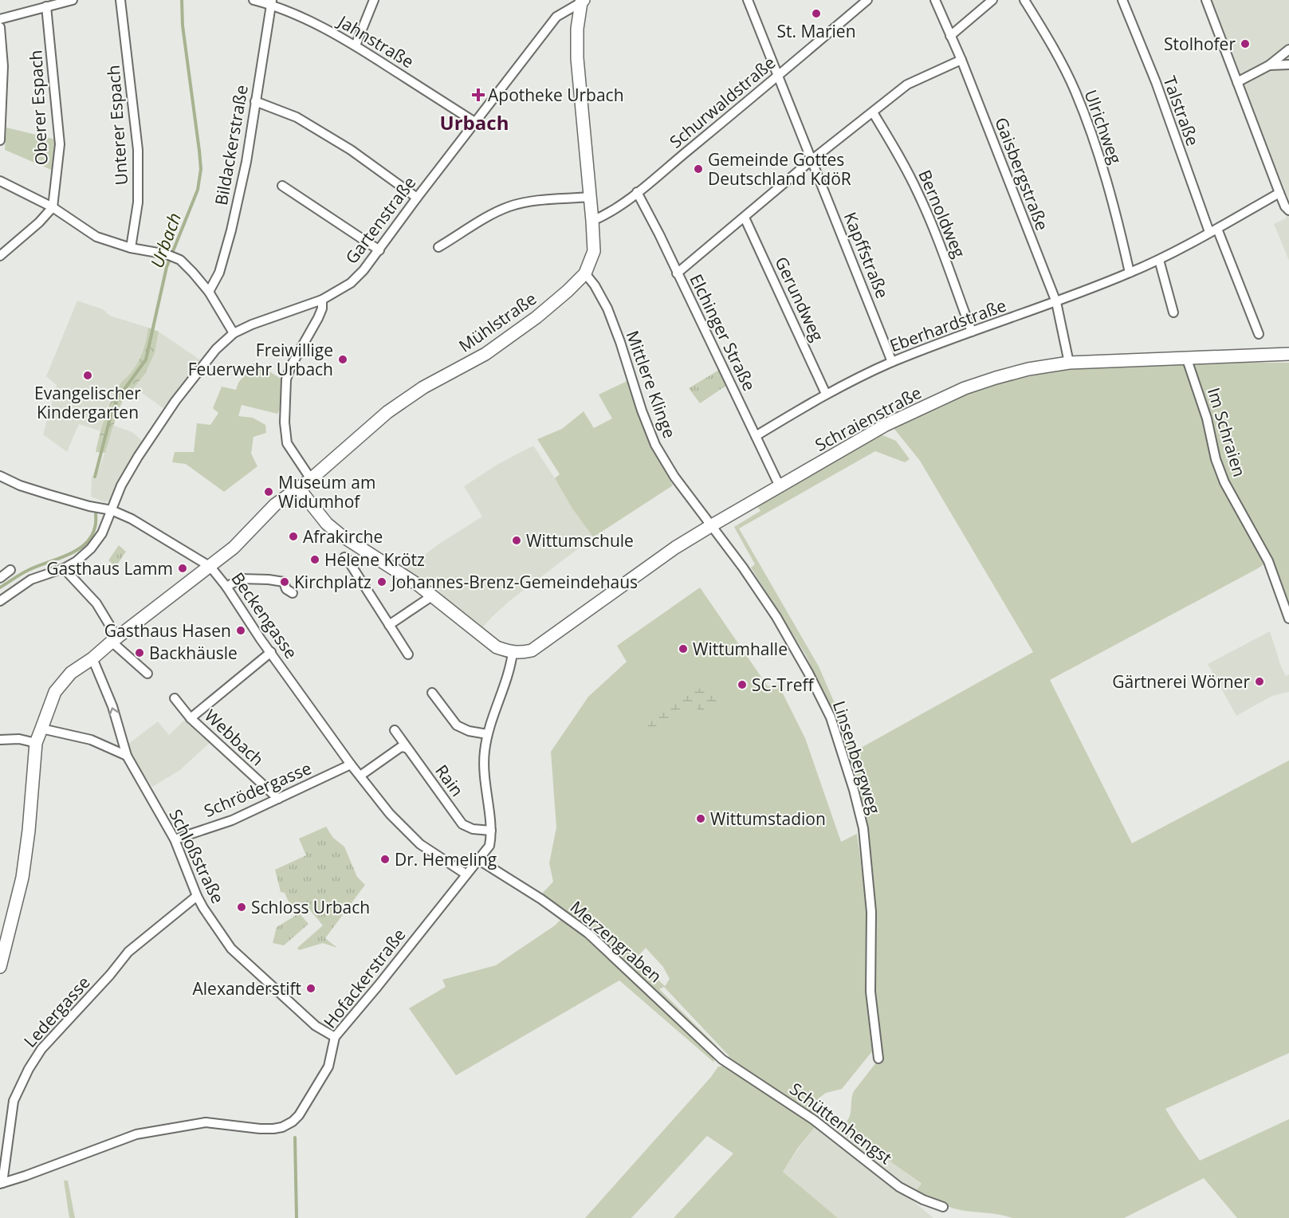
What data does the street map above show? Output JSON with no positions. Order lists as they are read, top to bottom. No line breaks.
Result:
{"streets":{"street":["Jahnstraße","Schurwaldstraße","Oberer Espach","Talstraße","Unterer Espach","Ulrichweg","Bildackerstraße","Gaisbergstraße","Bernoldweg","Gartenstraße","Kapffstraße","Gerundweg","Mühlstraße","Eberhardstraße","Elchinger Straße","Mittlere Klinge","Schraienstraße","Im Schraien","Beckengasse","Webbach","Linsenbergweg","Rain","Schrödergasse","Schloßstraße","Merzengraben","Hofackerstraße","Ledergasse","Schüttenhengst"]},"crossings":[["Jahnstraße","Bildackerstraße"],["Jahnstraße","Gartenstraße"],["Schurwaldstraße","Kapffstraße"],["Schurwaldstraße","Mühlstraße"],["Schurwaldstraße","Elchinger Straße"],["Talstraße","Eberhardstraße"],["Ulrichweg","Eberhardstraße"],["Gaisbergstraße","Eberhardstraße"],["Gaisbergstraße","Schraienstraße"],["Bernoldweg","Eberhardstraße"],["Gartenstraße","Mühlstraße"],["Gartenstraße","Beckengasse"],["Kapffstraße","Eberhardstraße"],["Gerundweg","Eberhardstraße"],["Mühlstraße","Mittlere Klinge"],["Mühlstraße","Beckengasse"],["Mühlstraße","Schloßstraße"],["Eberhardstraße","Elchinger Straße"],["Elchinger Straße","Schraienstraße"],["Mittlere Klinge","Schraienstraße"],["Mittlere Klinge","Linsenbergweg"],["Schraienstraße","Im Schraien"],["Schraienstraße","Linsenbergweg"],["Schraienstraße","Hofackerstraße"],["Beckengasse","Webbach"],["Beckengasse","Schrödergasse"],["Beckengasse","Hofackerstraße"],["Webbach","Schrödergasse"],["Rain","Hofackerstraße"],["Schrödergasse","Schloßstraße"],["Schloßstraße","Hofackerstraße"],["Schloßstraße","Ledergasse"],["Merzengraben","Hofackerstraße"],["Merzengraben","Schüttenhengst"],["Hofackerstraße","Ledergasse"]],"districts":["Urbach"],"water":["Urbach"],"places":{"other":["St. Marien","Stolhofer","Gemeinde Gottes Deutschland KdöR","Freiwillige Feuerwehr Urbach","Evangelischer Kindergarten","Museum am Widumhof","Afrakirche","Wittumschule","Helene Krötz","Gasthaus Lamm","Kirchplatz","Johannes-Brenz-Gemeindehaus","Gasthaus Hasen","Wittumhalle","Backhäusle","Gärtnerei Wörner","SC-Treff","Wittumstadion","Dr. Hemeling","Schloss Urbach","Alexanderstift"],"health":["Apotheke Urbach"]}}
